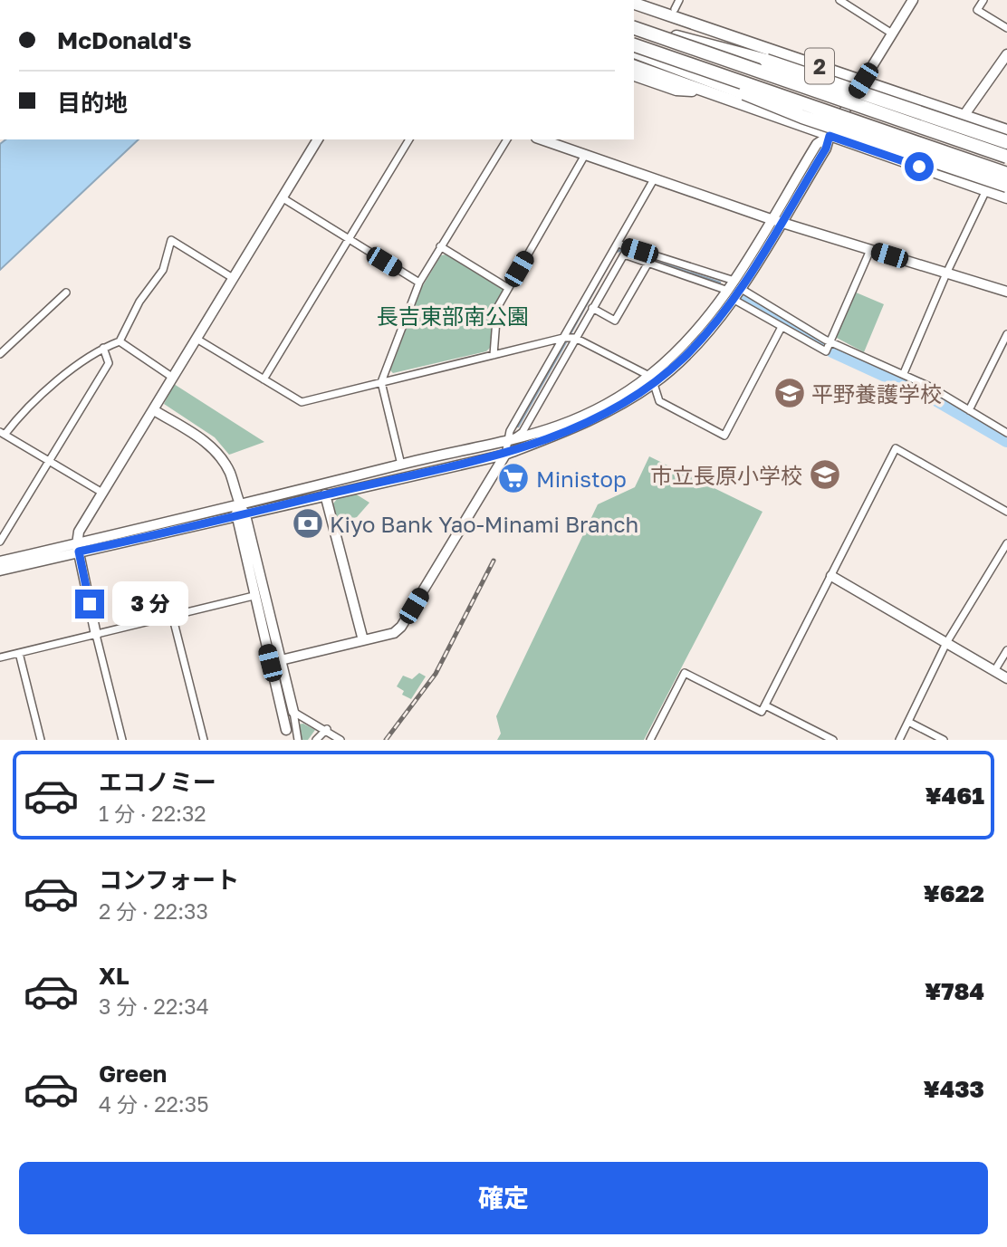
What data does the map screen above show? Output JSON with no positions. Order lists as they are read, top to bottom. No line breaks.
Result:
{"streets":{"main road":["2"]},"parks":["長吉東部南公園"],"places":{"school or university":["平野養護学校","市立長原小学校"],"supermarket":["Ministop"],"bank":["Kiyo Bank Yao-Minami Branch"]},"page":{"banner":["McDonald's","目的地"],"bubble":"3 分","list":[{"name":"エコノミー","note":"1 分 · 22:32","value":"¥461"},{"name":"コンフォート","note":"2 分 · 22:33","value":"¥622"},{"name":"XL","note":"3 分 · 22:34","value":"¥784"},{"name":"Green","note":"4 分 · 22:35","value":"¥433"}],"buttons":"確定"}}
